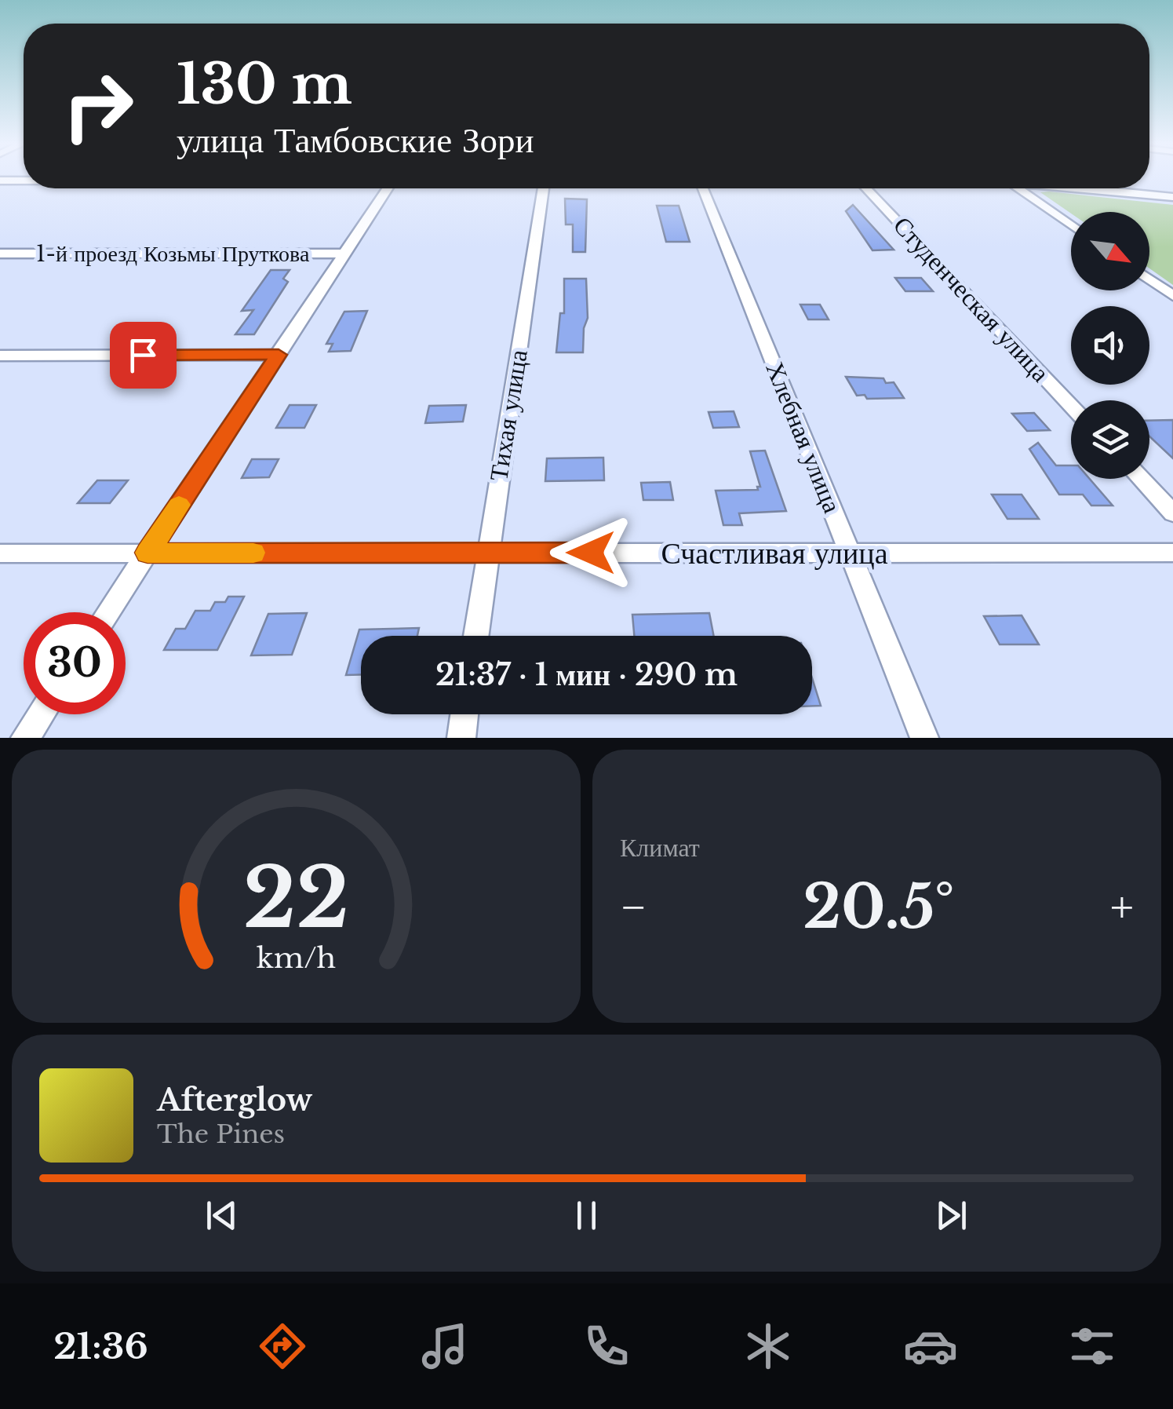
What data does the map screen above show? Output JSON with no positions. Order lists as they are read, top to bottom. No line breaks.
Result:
{"streets":{"street":["1-й проезд Козьмы Пруткова","Студенческая улица","Тихая улица","Хлебная улица","Счастливая улица"]},"crossings":[["Тихая улица","Счастливая улица"],["Хлебная улица","Счастливая улица"]],"north":"bottom right","page":{"turn":["130 m","улица Тамбовские Зори"],"limit":"30","trip":"21:37 · 1 мин · 290 m","tile":"Климат","heat":["−","20.5°","+"],"song":["Afterglow","The Pines"],"tabs":"21:36","gauge":["22","km/h"]}}
